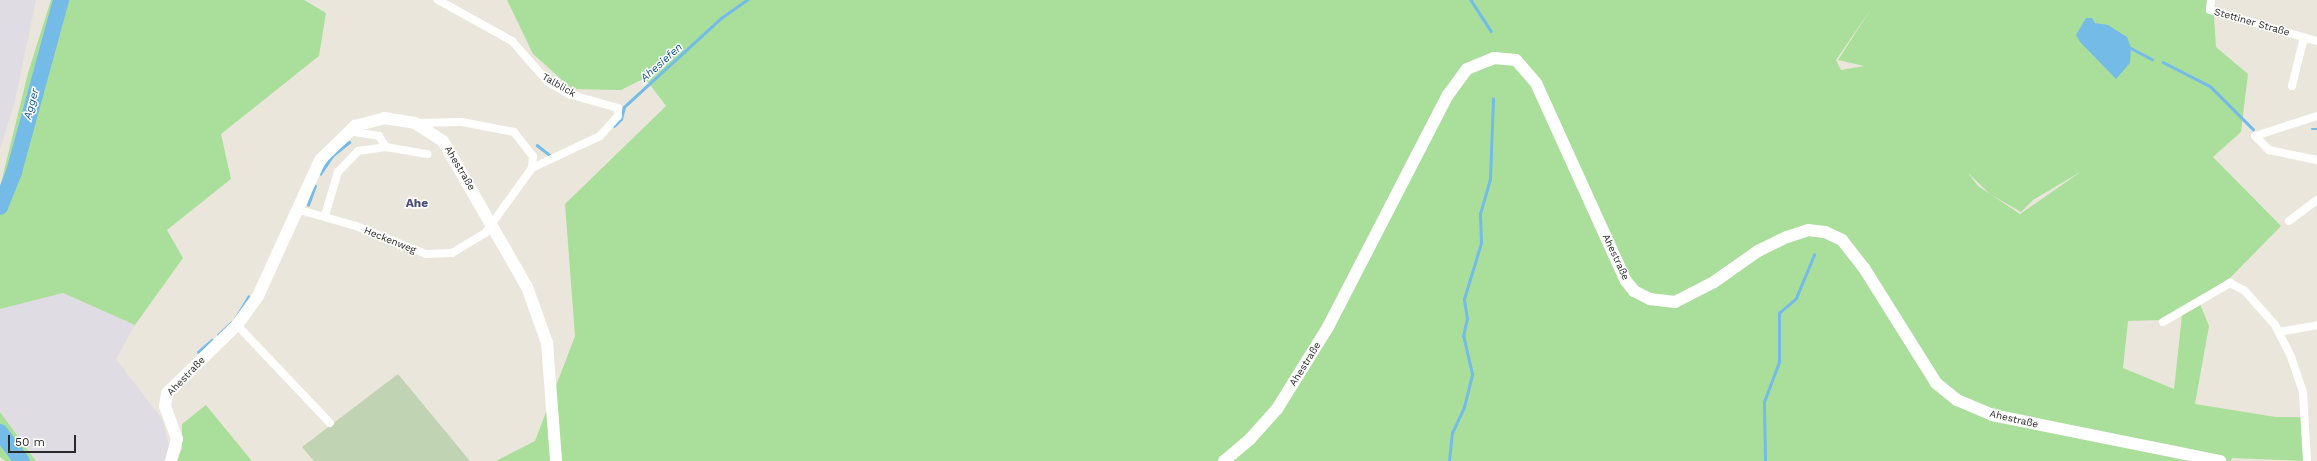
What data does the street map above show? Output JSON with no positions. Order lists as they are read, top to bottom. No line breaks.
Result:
{"streets":{"main road":["Ahestraße"],"street":["Stettiner Straße","Talblick","Heckenweg"]},"crossings":[["Talblick","Ahestraße"],["Talblick","Heckenweg"],["Ahestraße","Heckenweg"]],"districts":["Ahe"],"water":["Ahesiefen","Agger"],"scale_bar":"50 m"}
